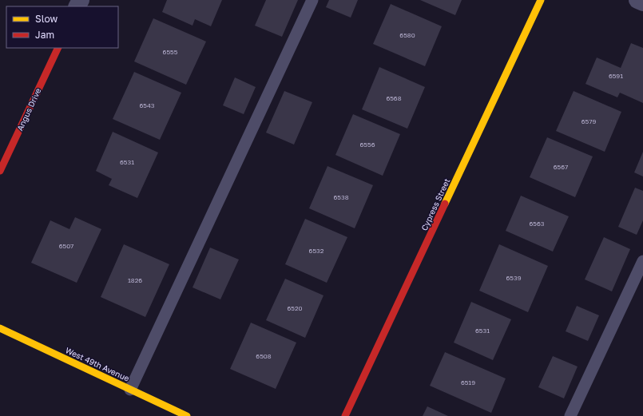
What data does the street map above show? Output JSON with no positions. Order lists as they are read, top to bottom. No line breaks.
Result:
{"streets":{"street":["Angus Drive","Cypress Street","West 49th Avenue"]},"house_numbers":["6580","6555","6591","6568","6543","6579","6556","6531","6567","6538","6563","6507","6532","6539","1826","6520","6531","6508","6519"],"legend":["Slow","Jam"]}
